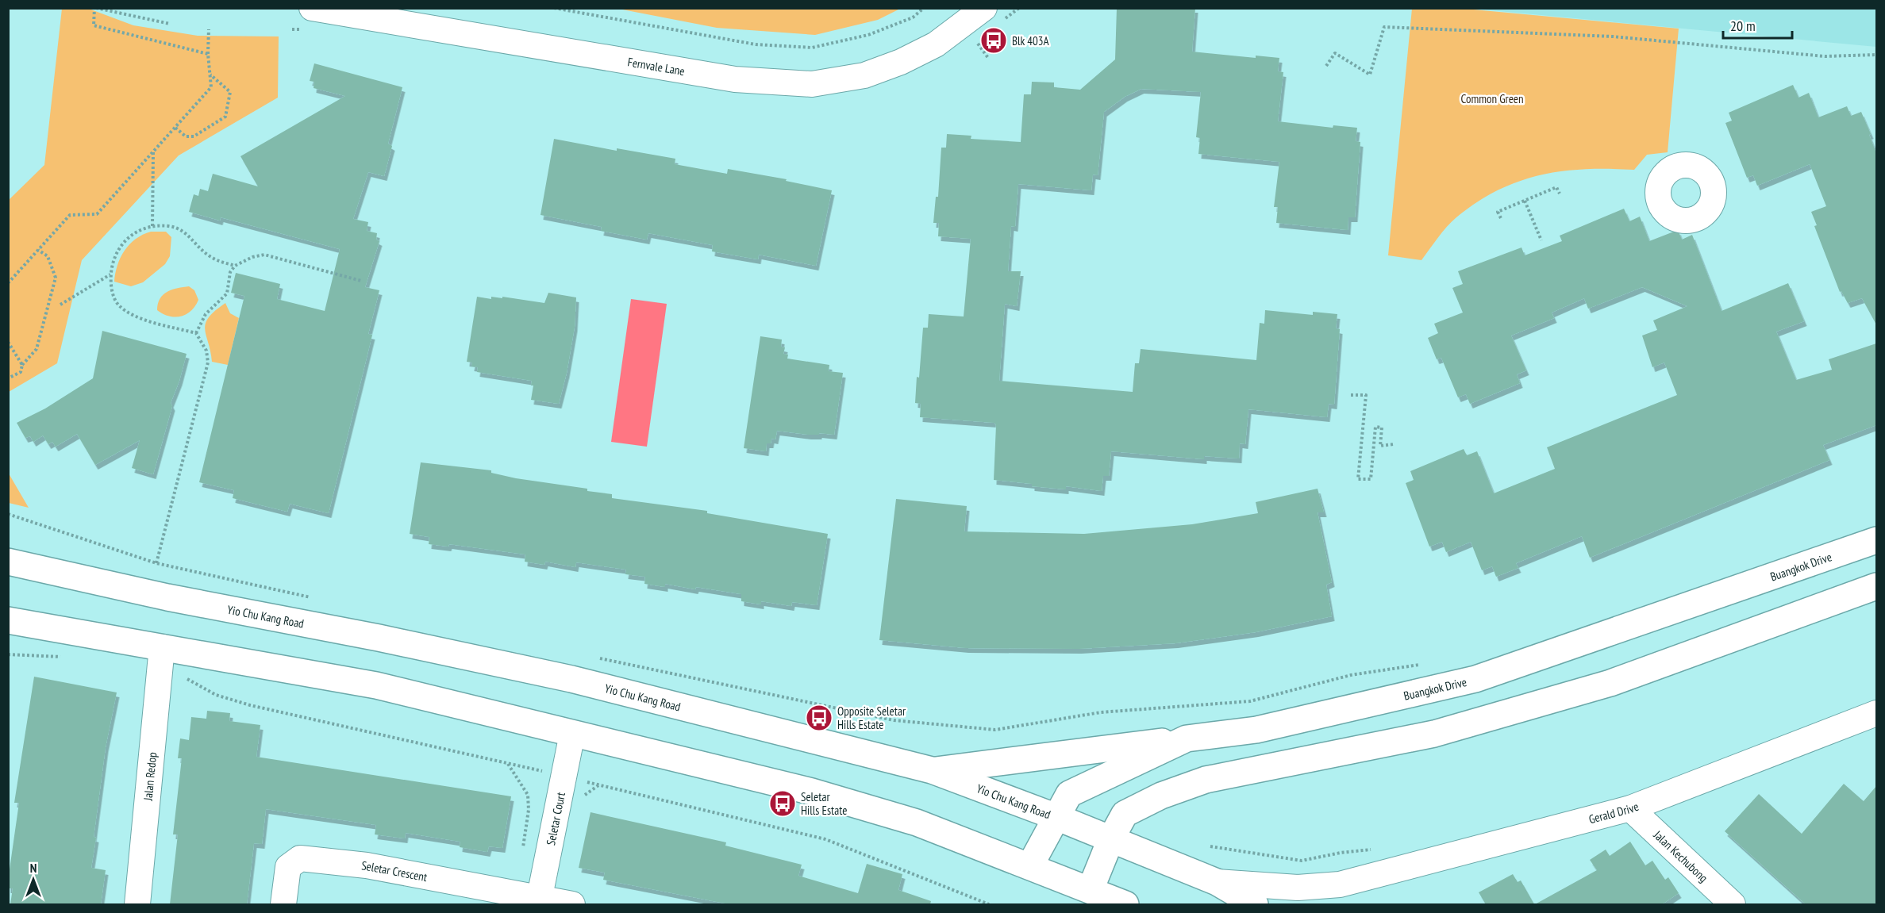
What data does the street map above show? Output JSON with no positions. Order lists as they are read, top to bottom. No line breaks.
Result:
{"streets":{"main road":["Buangkok Drive","Yio Chu Kang Road"],"street":["Fernvale Lane","Jalan Redop","Gerald Drive","Seletar Court","Jalan Kechubong","Seletar Crescent"]},"crossings":[["Buangkok Drive","Yio Chu Kang Road"],["Yio Chu Kang Road","Gerald Drive"],["Gerald Drive","Jalan Kechubong"],["Seletar Court","Seletar Crescent"]],"parks":["Common Green"],"places":{"bus stop":["Blk 403A","Opposite Seletar Hills Estate","Seletar Hills Estate"]},"scale_bar":"20 m","north":"top"}
